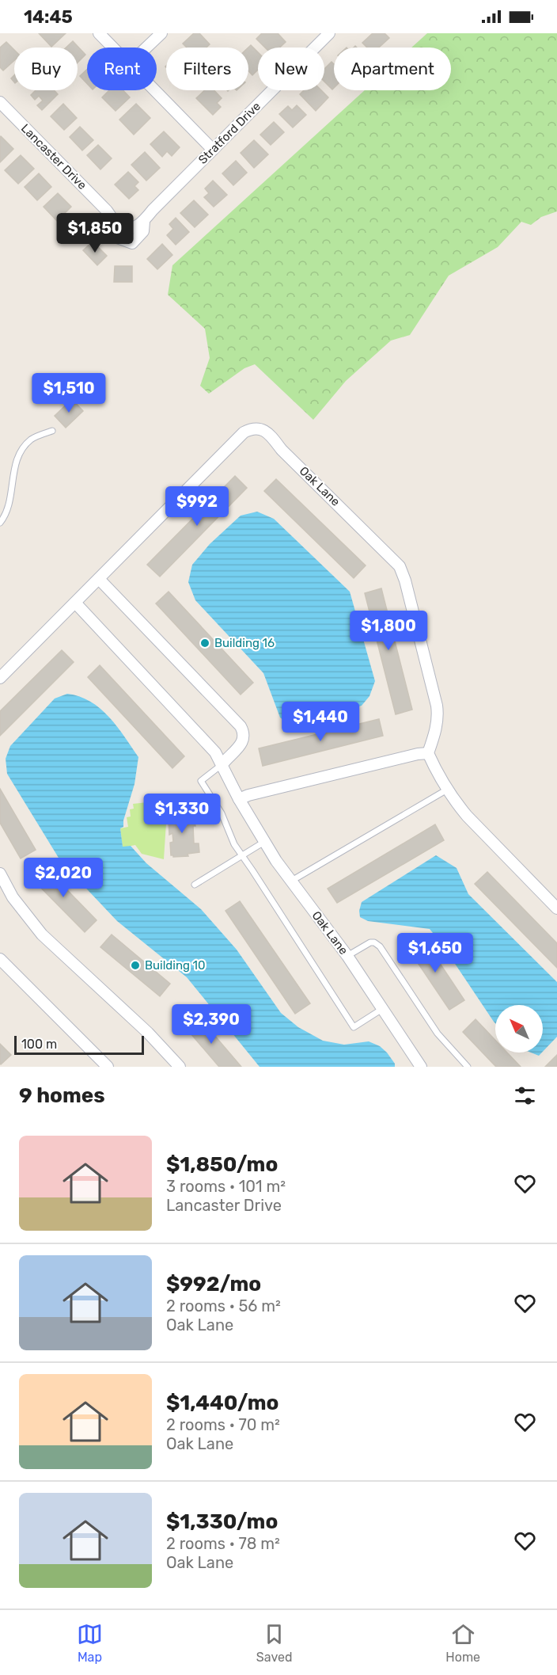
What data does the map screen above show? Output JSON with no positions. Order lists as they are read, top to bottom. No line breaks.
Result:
{"streets":{"street":["Stratford Drive","Lancaster Drive","Oak Lane"]},"crossings":[["Stratford Drive","Lancaster Drive"]],"places":["Building 16","Building 10"],"scale_bar":"100 m","north":"top left","page":{"status":"14:45","chip":["Buy","Rent","Filters","New","Apartment"],"price":["$1,850","$1,510","$992","$1,800","$1,440","$1,330","$2,020","$1,650","$2,390"],"scale":"100 m","heading":"9 homes","list":[{"name":"$1,850/mo","note":"3 rooms · 101 m² · Lancaster Drive"},{"name":"$992/mo","note":"2 rooms · 56 m² · Oak Lane"},{"name":"$1,440/mo","note":"2 rooms · 70 m² · Oak Lane"},{"name":"$1,330/mo","note":"2 rooms · 78 m² · Oak Lane"}],"tabs":["Map","Saved","Home"]}}
